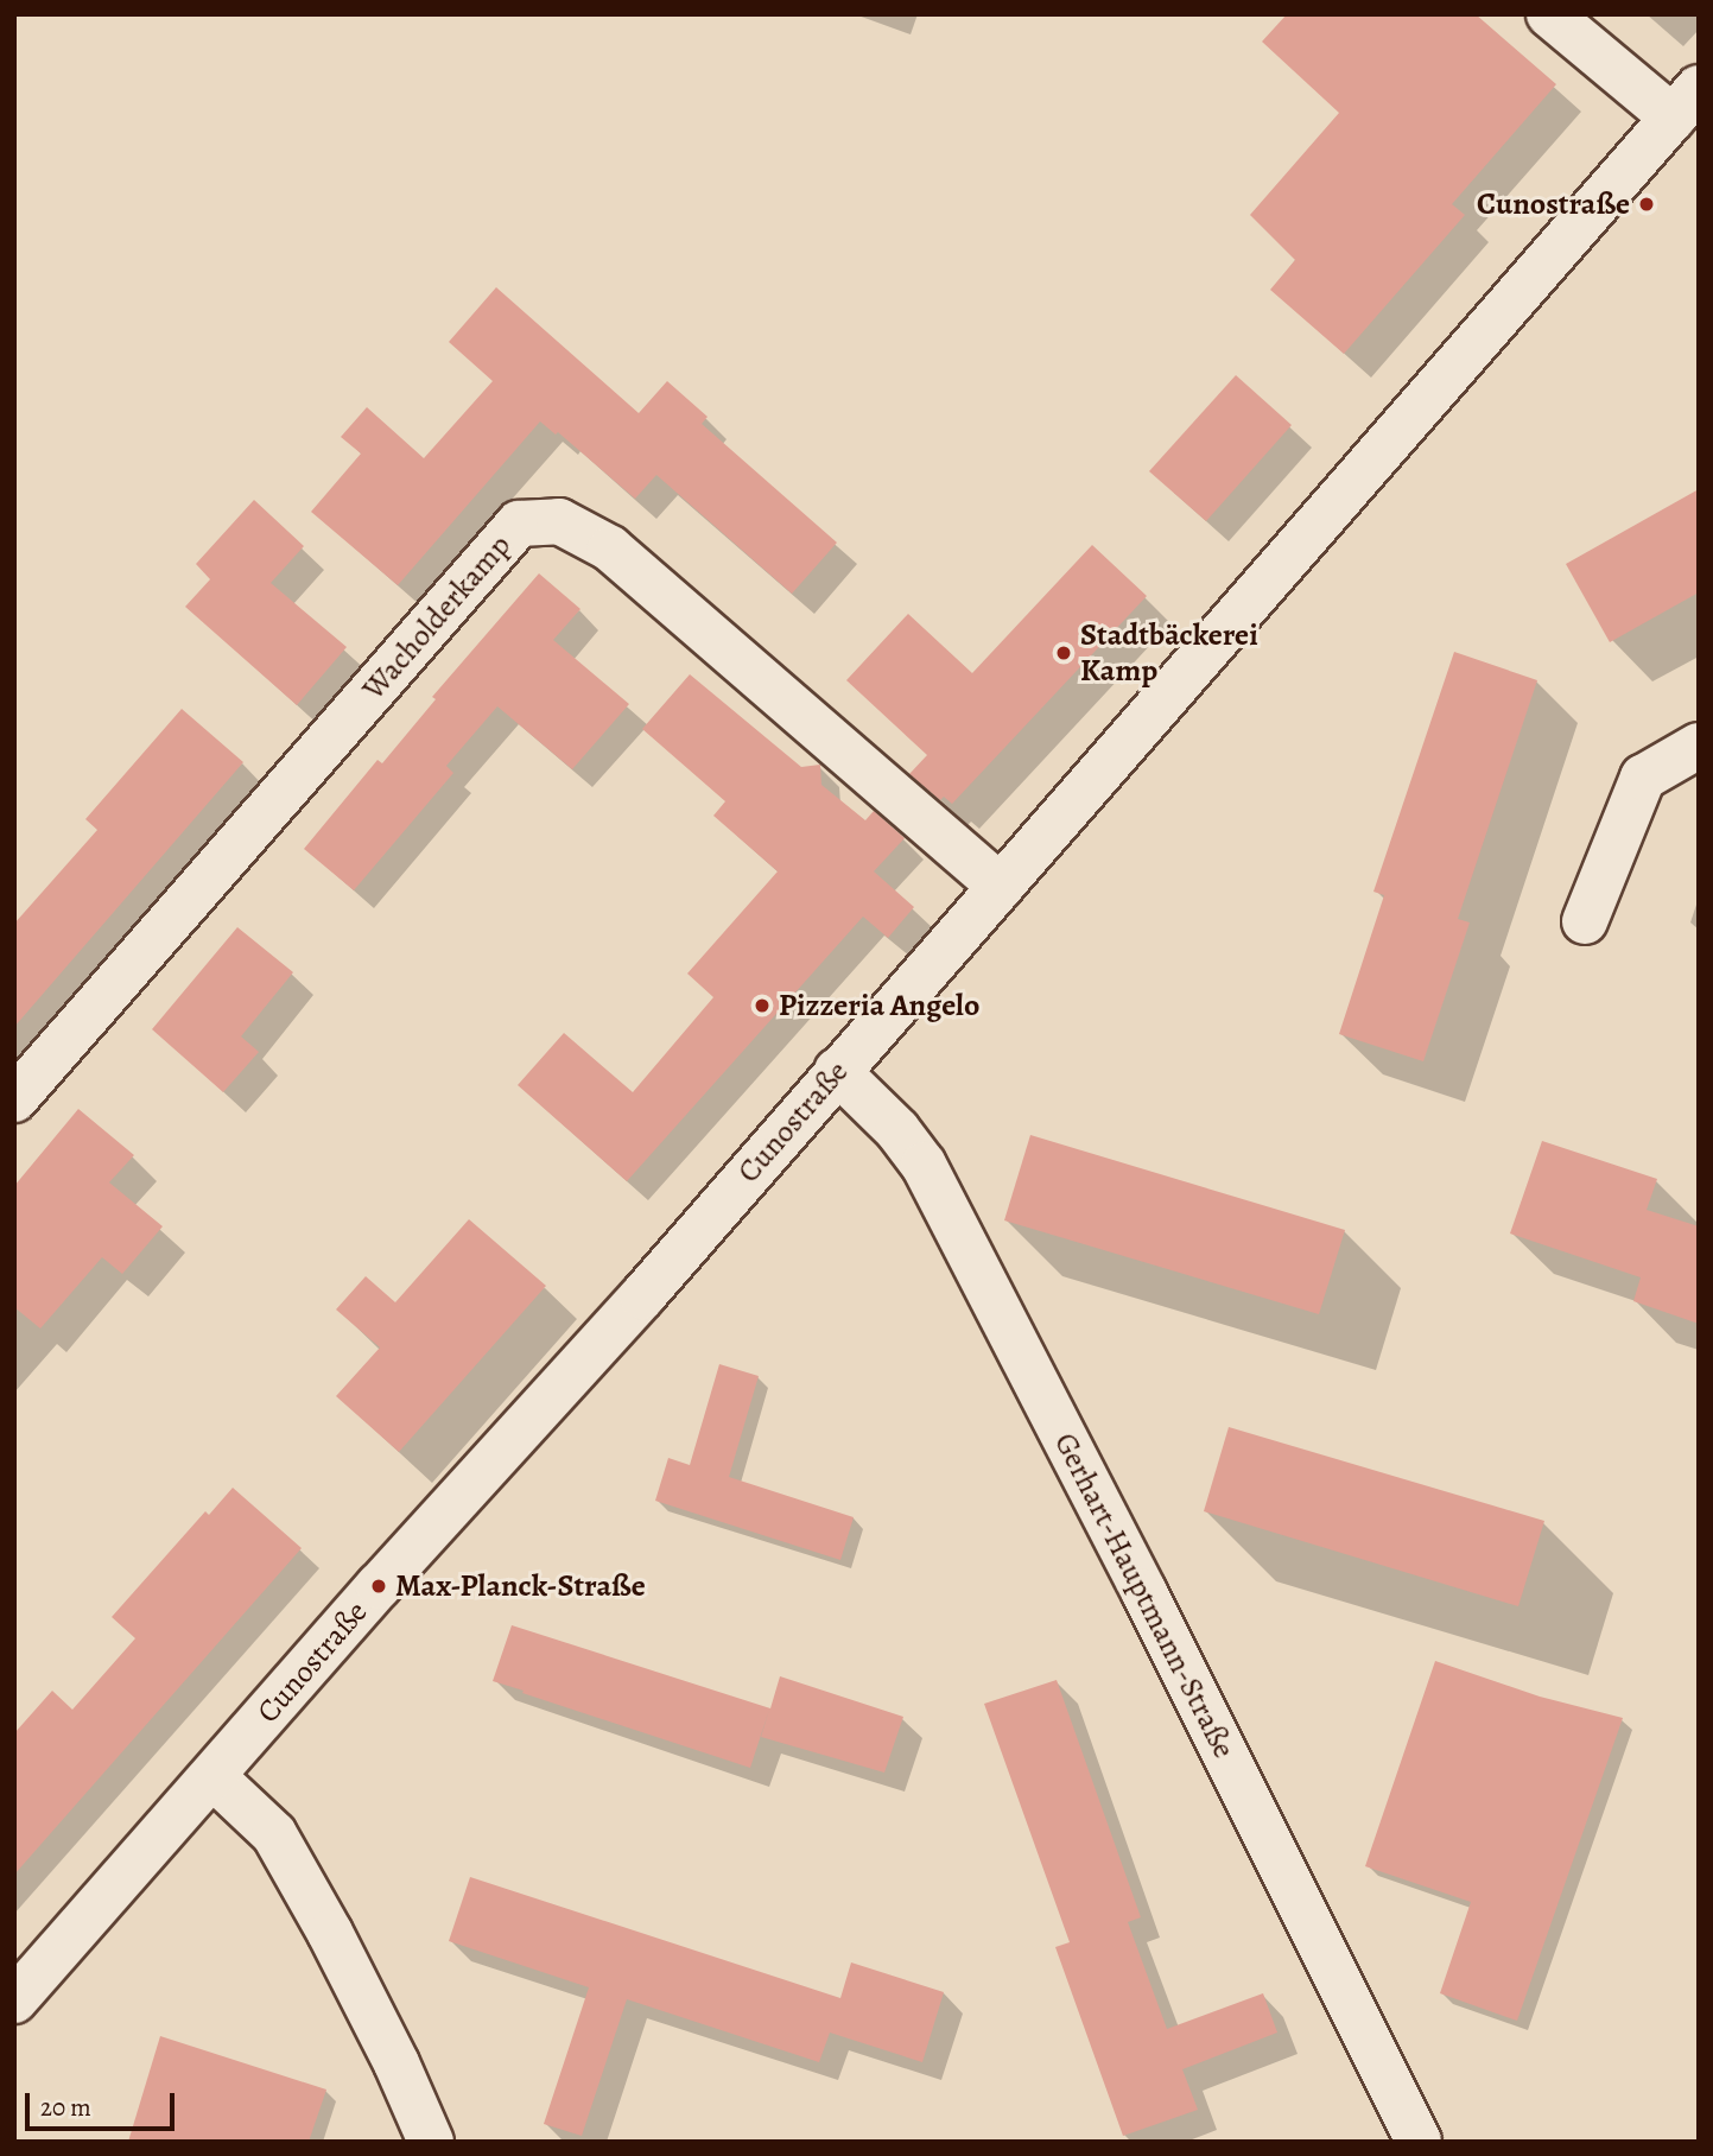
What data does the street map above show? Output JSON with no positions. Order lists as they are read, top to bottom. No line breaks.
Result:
{"streets":{"street":["Wacholderkamp","Cunostraße","Gerhart-Hauptmann-Straße"]},"crossings":[["Wacholderkamp","Cunostraße"],["Cunostraße","Gerhart-Hauptmann-Straße"]],"places":["Cunostraße","Stadtbäckerei Kamp","Pizzeria Angelo","Max-Planck-Straße"],"scale_bar":"20 m"}
